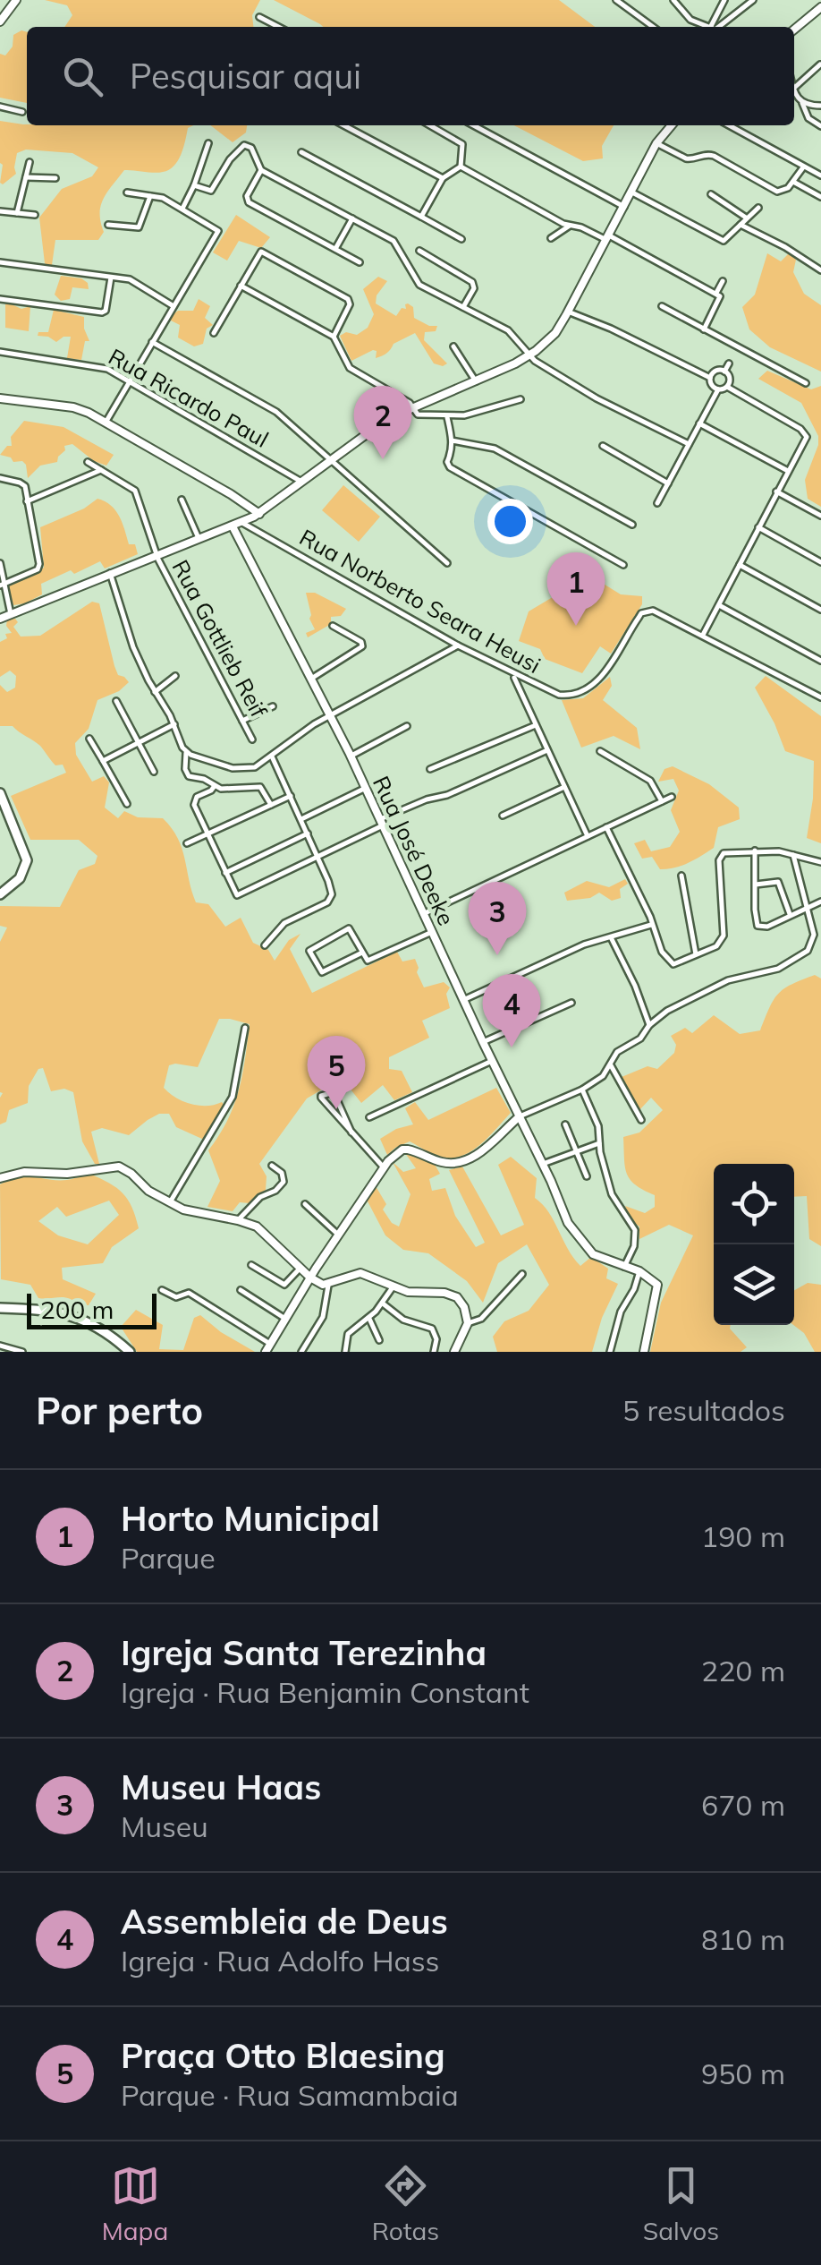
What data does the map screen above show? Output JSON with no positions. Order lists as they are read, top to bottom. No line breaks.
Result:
{"streets":{"street":["Rua Ricardo Paul","Rua Norberto Seara Heusi","Rua Gottlieb Reif","Rua José Deeke"]},"scale_bar":"200 m","page":{"search":"Pesquisar aqui","pins":["2","1","3","4","5"],"scale":"200 m","heading":["Por perto","5 resultados"],"list":[{"mark":"1","name":"Horto Municipal","note":"Parque","value":"190 m"},{"mark":"2","name":"Igreja Santa Terezinha","note":"Igreja · Rua Benjamin Constant","value":"220 m"},{"mark":"3","name":"Museu Haas","note":"Museu","value":"670 m"},{"mark":"4","name":"Assembleia de Deus","note":"Igreja · Rua Adolfo Hass","value":"810 m"},{"mark":"5","name":"Praça Otto Blaesing","note":"Parque · Rua Samambaia","value":"950 m"}],"nav":["Mapa","Rotas","Salvos"]}}
